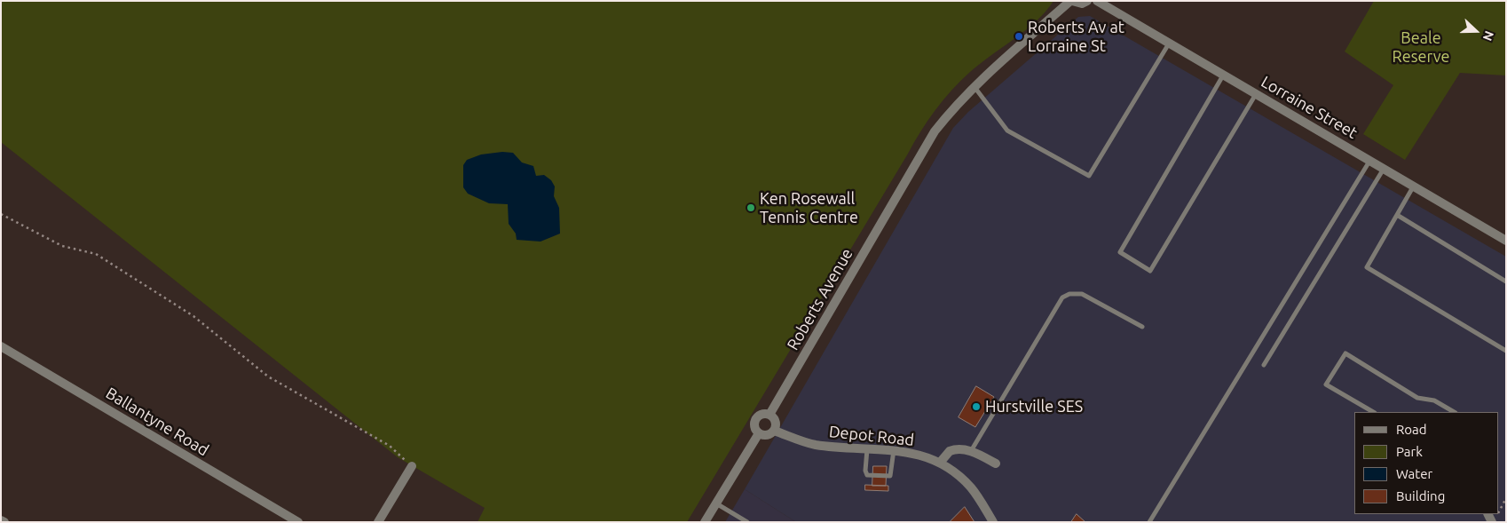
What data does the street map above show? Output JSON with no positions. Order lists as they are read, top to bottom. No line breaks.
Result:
{"streets":{"street":["Lorraine Street","Roberts Avenue","Ballantyne Road","Depot Road"]},"crossings":[["Roberts Avenue","Depot Road"]],"parks":["Beale Reserve"],"places":["Roberts Av at Lorraine St","Ken Rosewall Tennis Centre","Hurstville SES"],"legend":["Road","Park","Water","Building"],"north":"right"}
